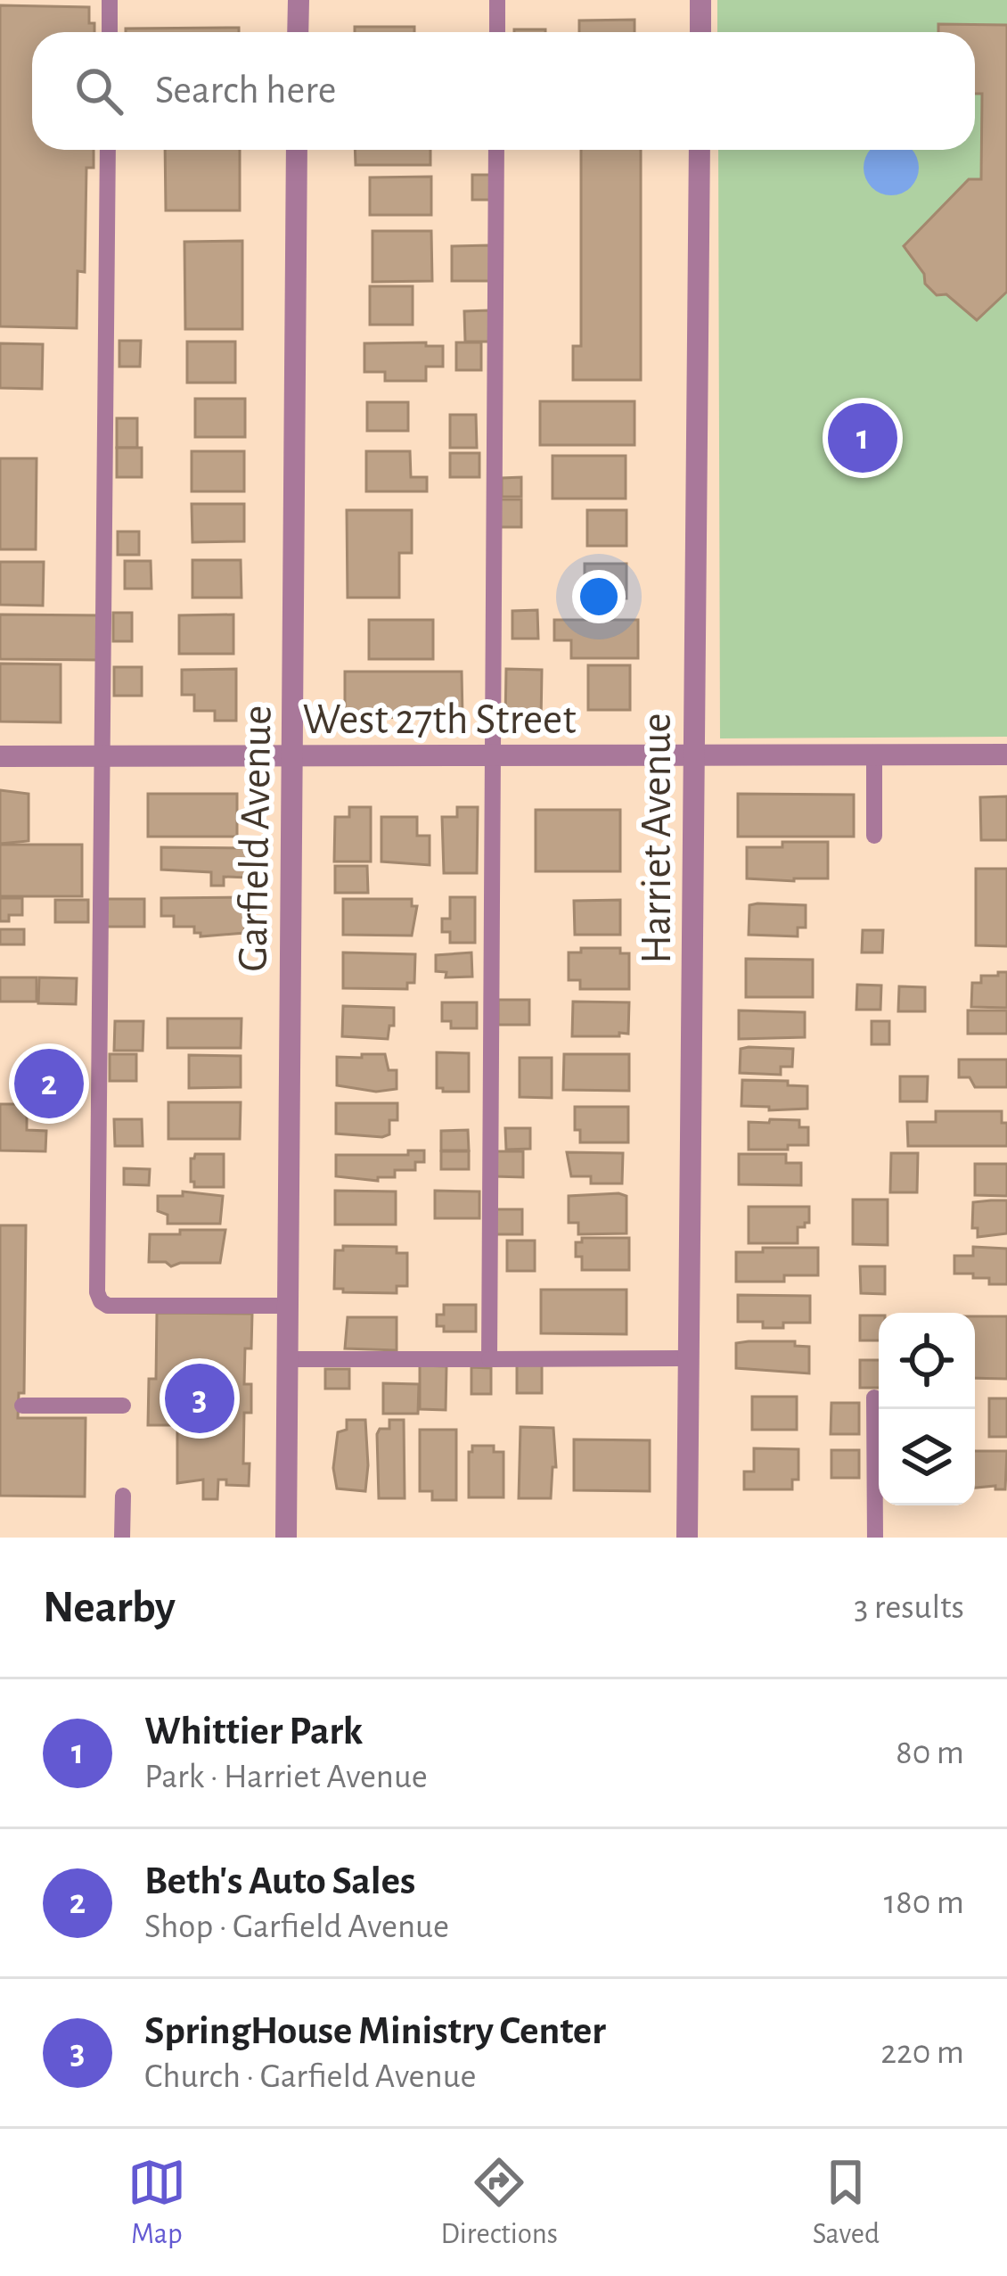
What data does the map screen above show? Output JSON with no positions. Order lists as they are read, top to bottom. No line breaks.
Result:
{"streets":{"street":["West 27th Street","Garfield Avenue","Harriet Avenue"]},"crossings":[["West 27th Street","Garfield Avenue"],["West 27th Street","Harriet Avenue"]],"page":{"search":"Search here","pins":["1","2","3"],"heading":["Nearby","3 results"],"list":[{"mark":"1","name":"Whittier Park","note":"Park · Harriet Avenue","value":"80 m"},{"mark":"2","name":"Beth's Auto Sales","note":"Shop · Garfield Avenue","value":"180 m"},{"mark":"3","name":"SpringHouse Ministry Center","note":"Church · Garfield Avenue","value":"220 m"}],"nav":["Map","Directions","Saved"]}}
